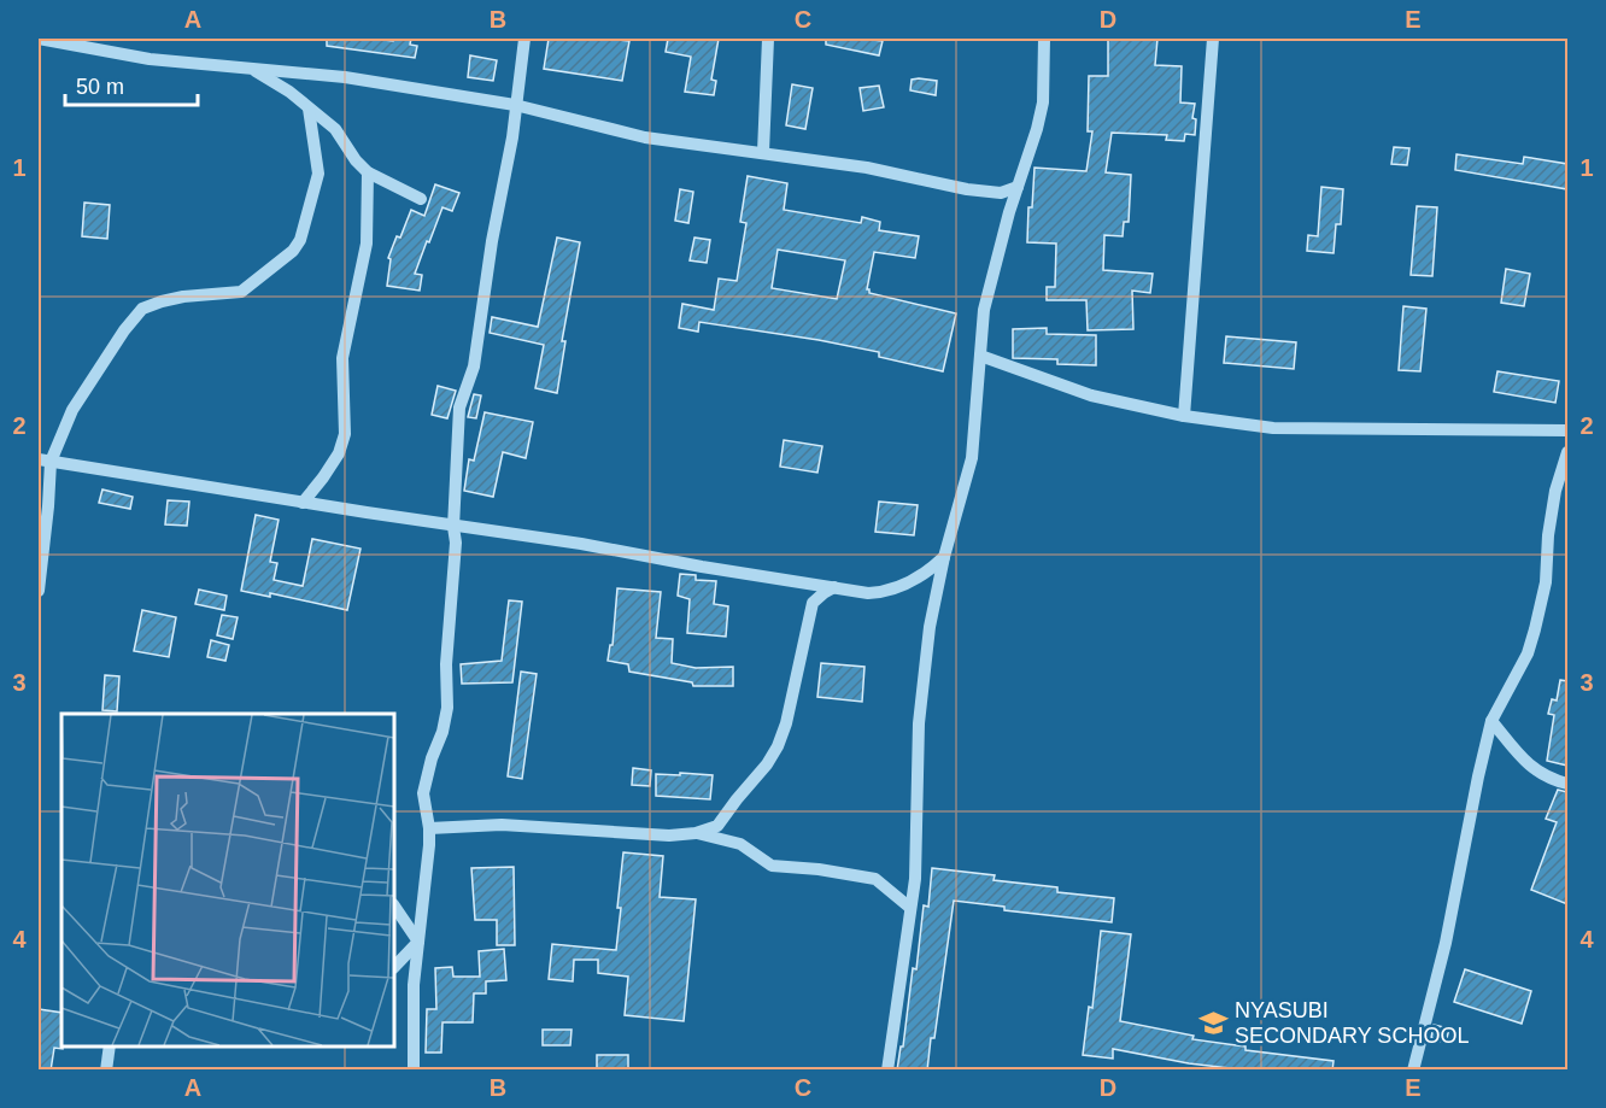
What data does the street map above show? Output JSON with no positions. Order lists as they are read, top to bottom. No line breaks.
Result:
{"places":{"school or university":["NYASUBI SECONDARY SCHOOL"]},"scale_bar":"50 m","grid":{"columns":["A","B","C","D","E"],"rows":["1","2","3","4"]}}
